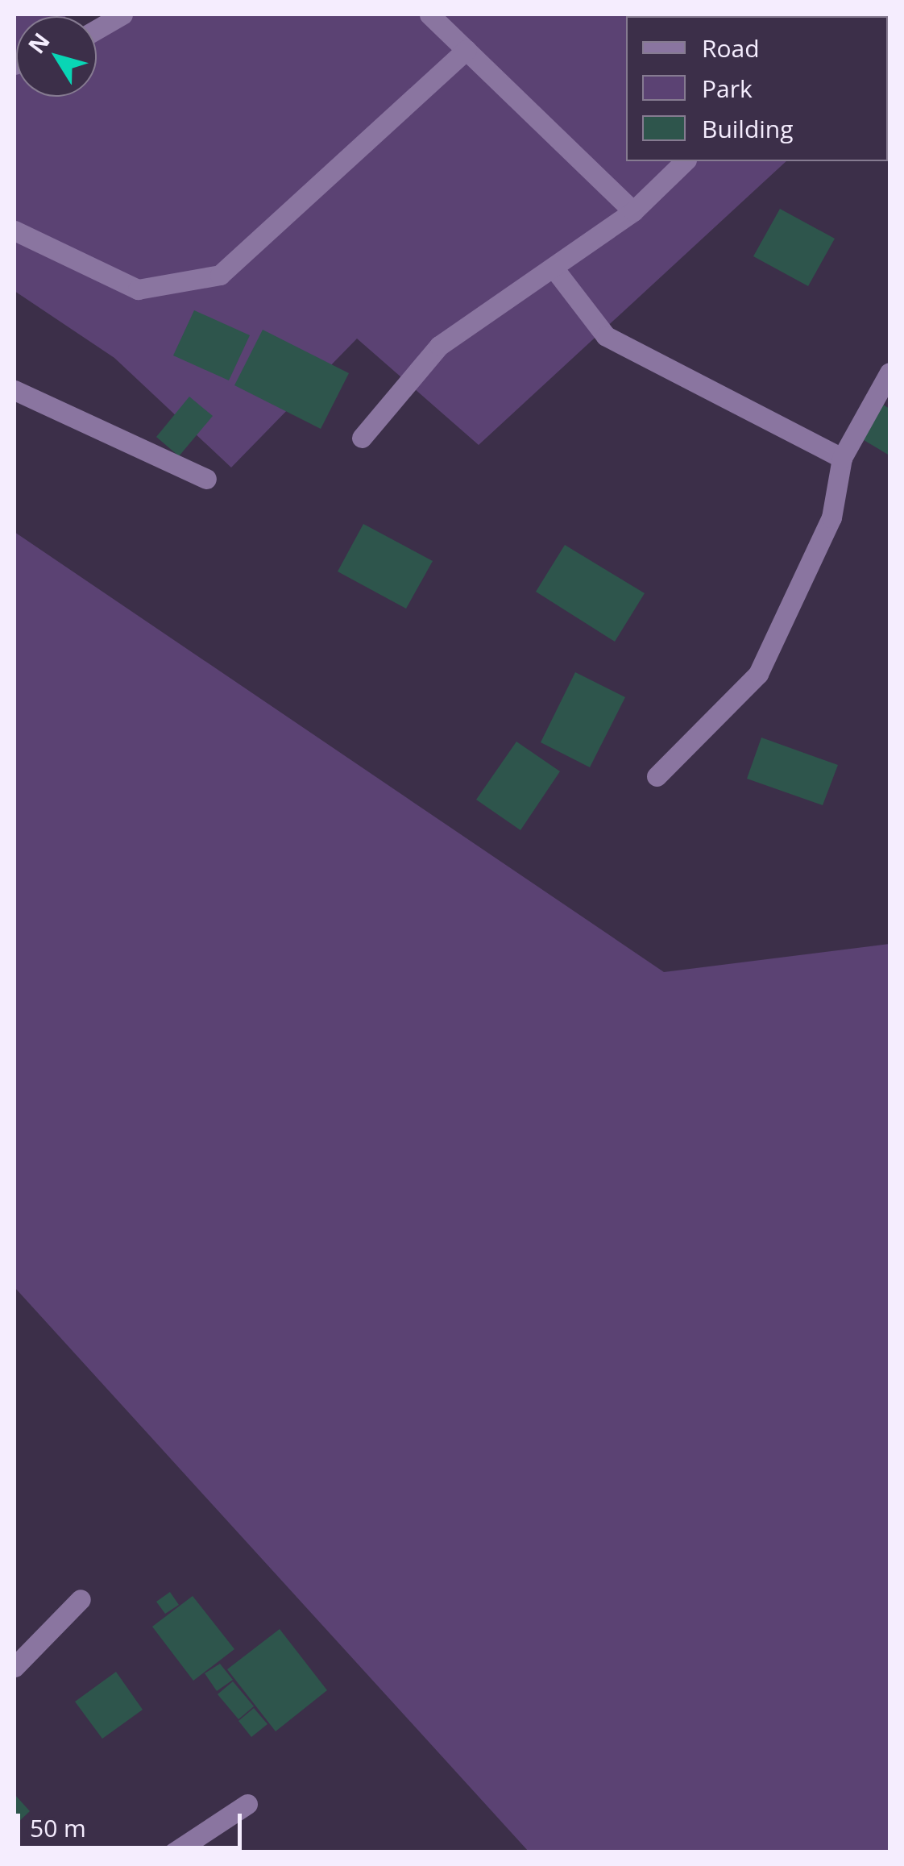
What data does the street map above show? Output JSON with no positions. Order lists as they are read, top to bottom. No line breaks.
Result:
{"legend":["Road","Park","Building"],"scale_bar":"50 m","north":"top left"}
